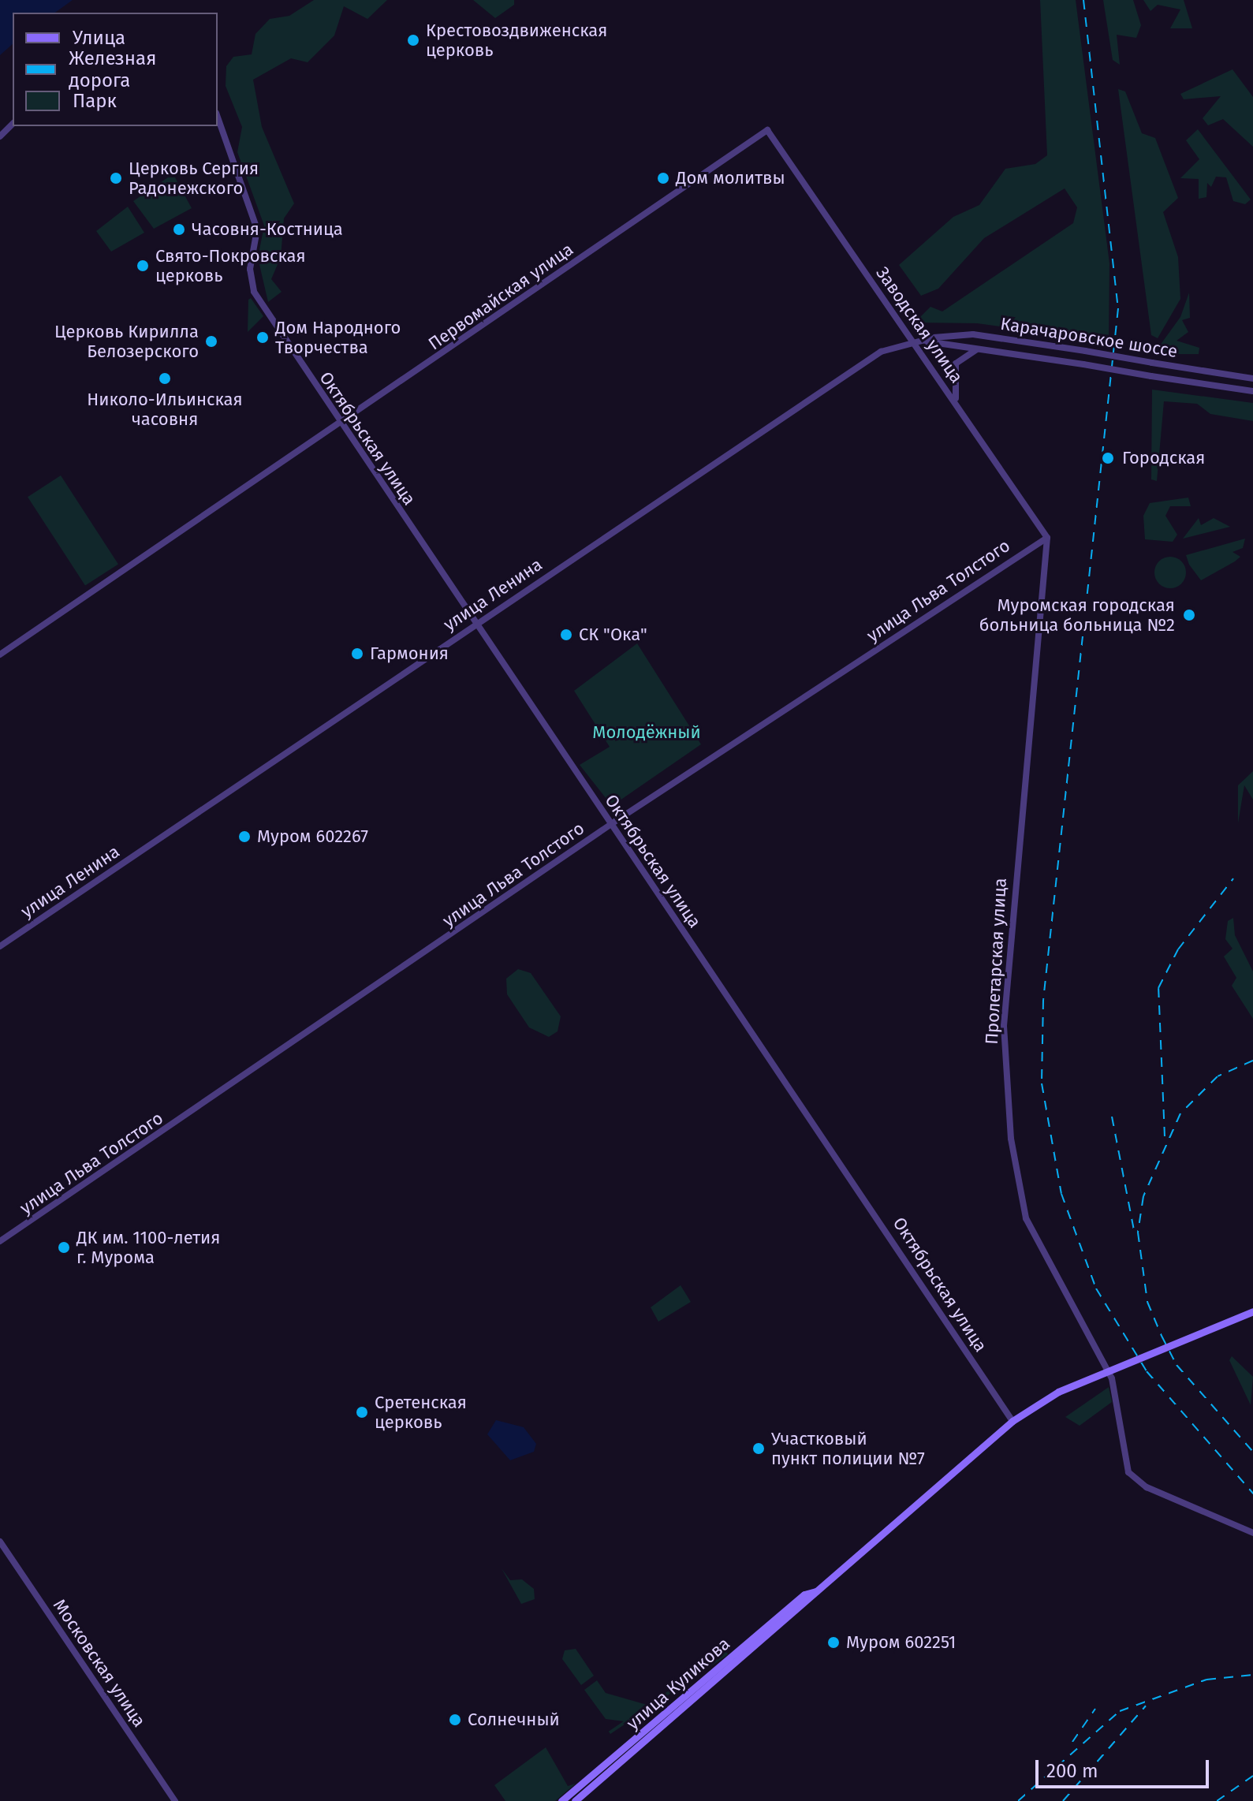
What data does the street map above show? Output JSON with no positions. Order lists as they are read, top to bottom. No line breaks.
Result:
{"streets":{"main road":["улица Куликова"],"street":["Первомайская улица","Заводская улица","Карачаровское шоссе","Октябрьская улица","улица Льва Толстого","улица Ленина","Пролетарская улица","Московская улица"]},"crossings":[["Первомайская улица","Заводская улица"],["Первомайская улица","Октябрьская улица"],["Заводская улица","Карачаровское шоссе"],["Заводская улица","улица Льва Толстого"],["Заводская улица","улица Ленина"],["Заводская улица","Пролетарская улица"],["Карачаровское шоссе","улица Ленина"],["Октябрьская улица","улица Льва Толстого"],["Октябрьская улица","улица Ленина"],["Октябрьская улица","улица Куликова"],["улица Льва Толстого","Пролетарская улица"]],"parks":["Молодёжный"],"places":["Крестовоздвиженская церковь","Церковь Сергия Радонежского","Дом молитвы","Часовня-Костница","Свято-Покровская церковь","Дом Народного Творчества","Церковь Кирилла Белозерского","Николо-Ильинская часовня","Городская","Муромская городская больница больница №2","СК \"Ока\"","Гармония","Муром 602267","ДК им. 1100-летия г. Мурома","Сретенская церковь","Участковый пункт полиции №7","Муром 602251","Солнечный"],"legend":["Улица","Железная дорога","Парк"],"scale_bar":"200 m"}
